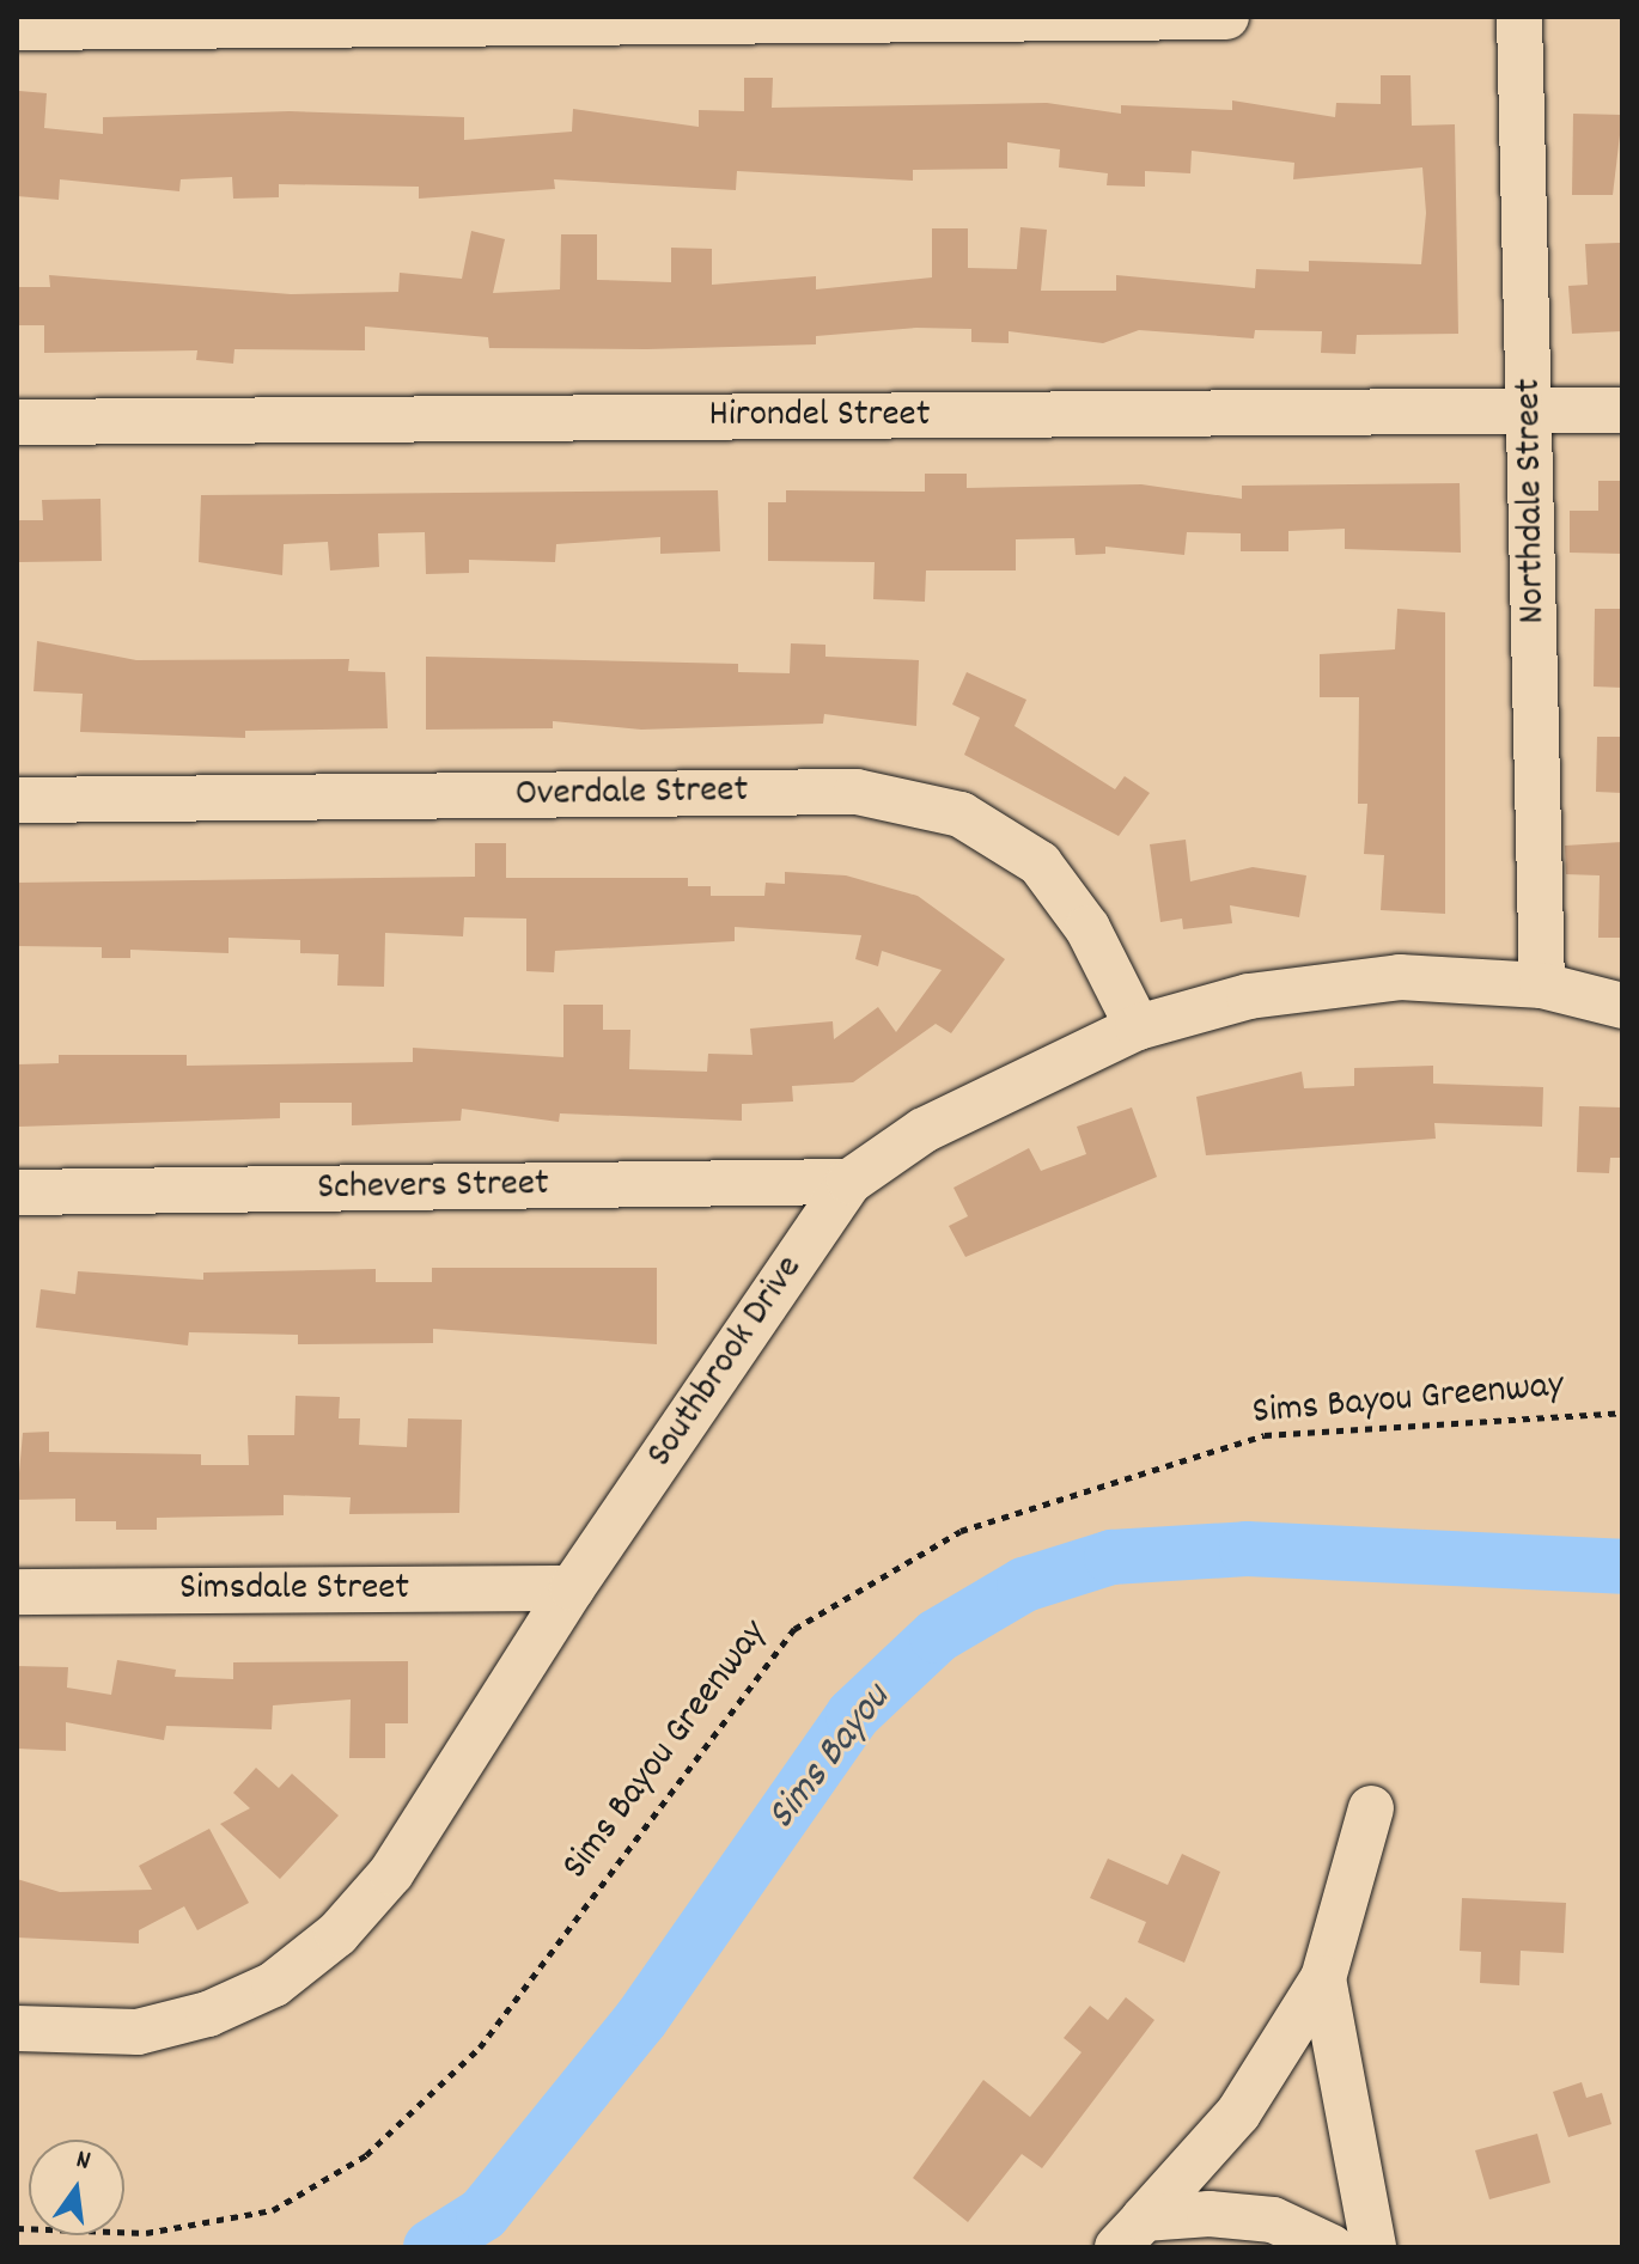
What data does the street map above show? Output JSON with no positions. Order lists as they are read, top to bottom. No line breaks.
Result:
{"streets":{"street":["Hirondel Street","Northdale Street","Overdale Street","Schevers Street","Southbrook Drive","Simsdale Street"],"path":["Sims Bayou Greenway"]},"crossings":[["Hirondel Street","Northdale Street"],["Northdale Street","Southbrook Drive"],["Overdale Street","Southbrook Drive"],["Schevers Street","Southbrook Drive"],["Southbrook Drive","Simsdale Street"]],"water":["Sims Bayou"],"north":"top"}
